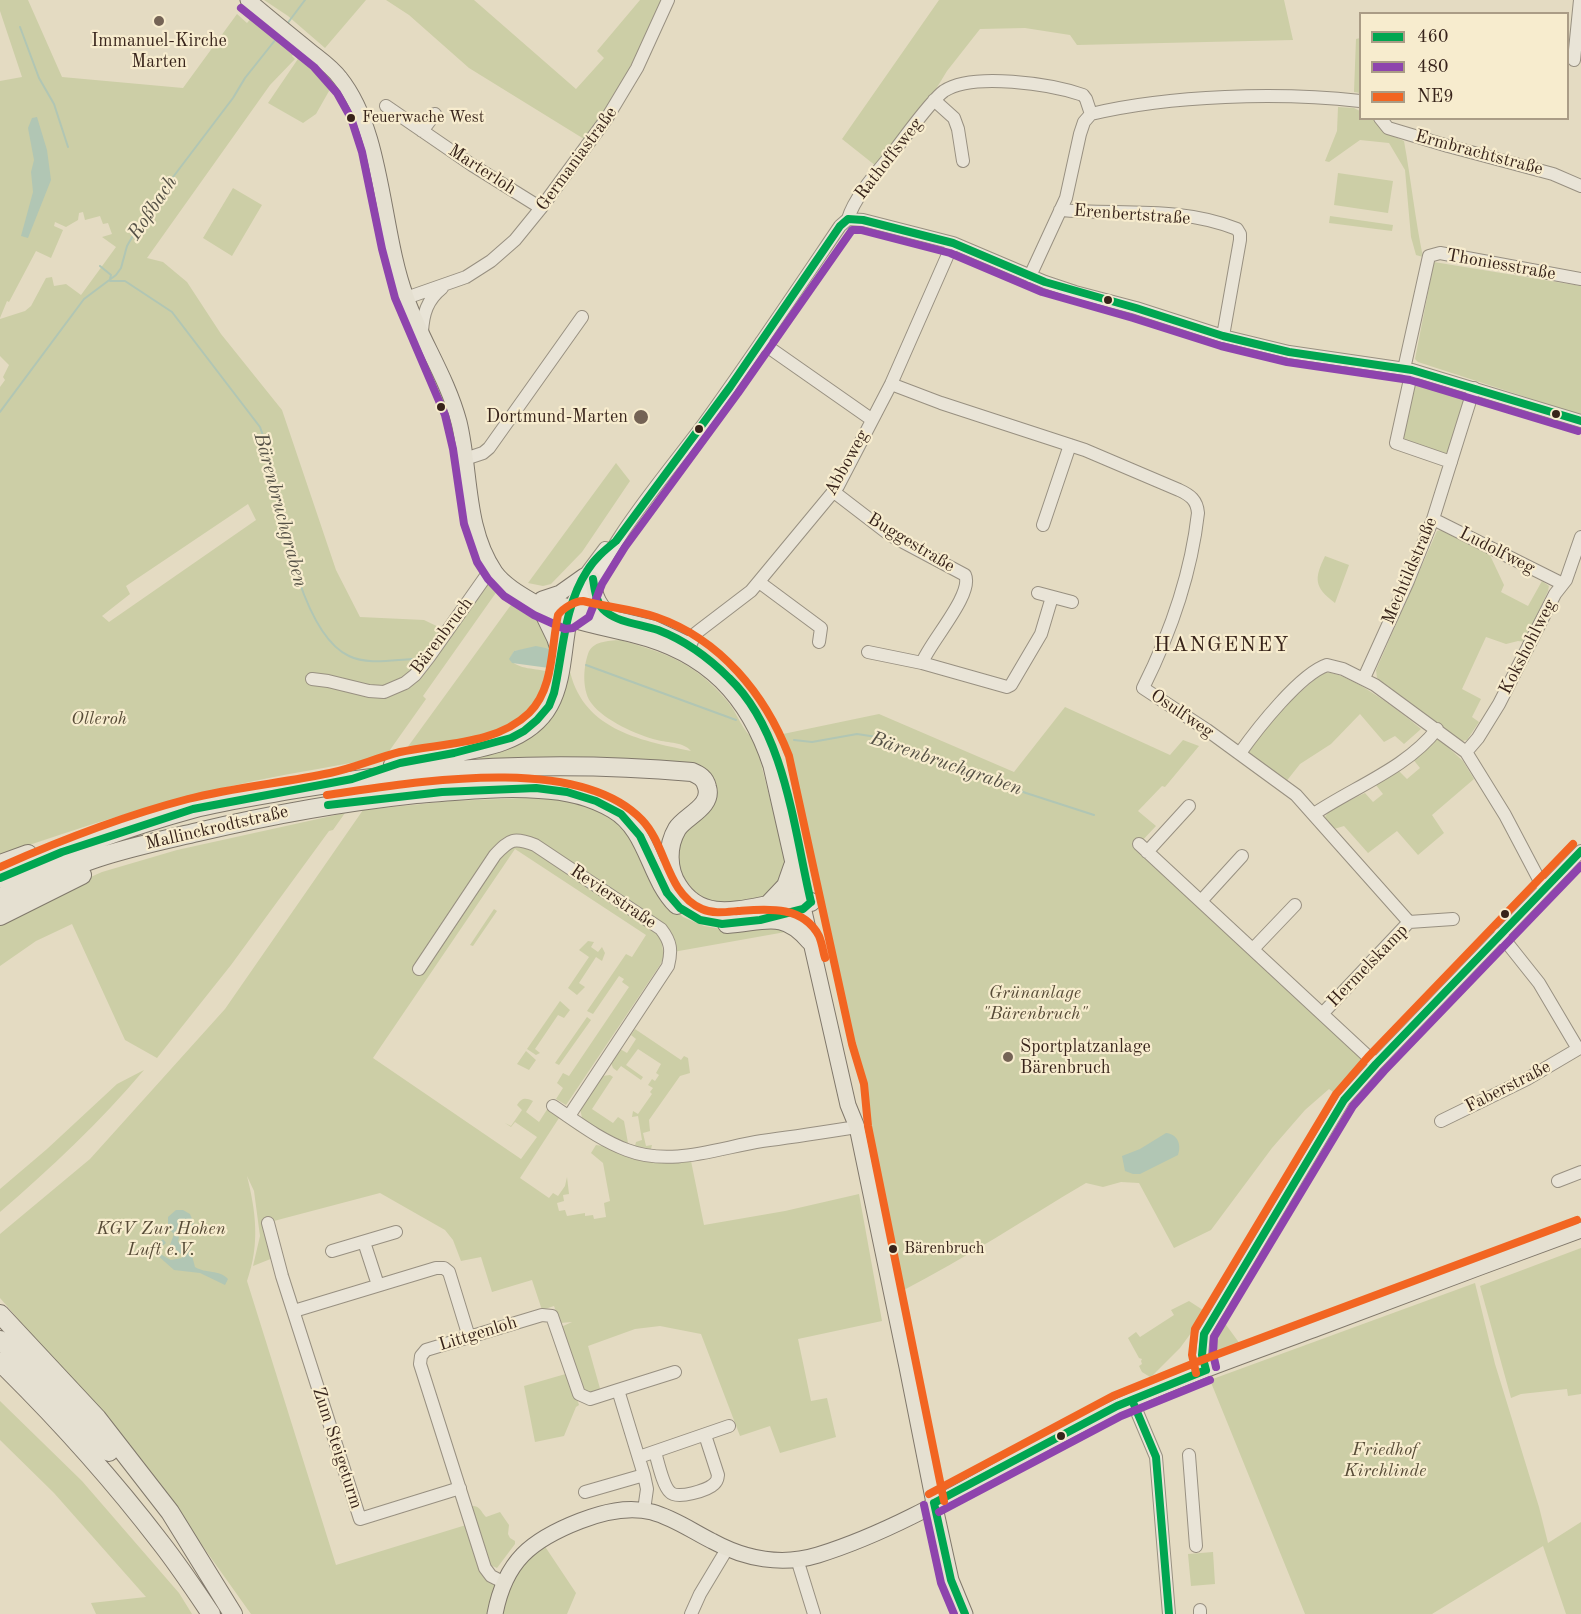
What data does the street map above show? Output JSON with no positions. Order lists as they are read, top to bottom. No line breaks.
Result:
{"streets":{"highway":["Mallinckrodtstraße"],"street":["Ermbrachtstraße","Germaniastraße","Rathoffsweg","Marterloh","Erenbertstraße","Thoniesstraße","Abboweg","Buggestraße","Ludolfweg","Mechtildstraße","Bärenbruch","Kokshohlweg","Osulfweg","Revierstraße","Hermelskamp","Faberstraße","Littgenloh","Zum Steigeturm"]},"crossings":[["Germaniastraße","Marterloh"],["Abboweg","Buggestraße"],["Abboweg","Osulfweg"],["Ludolfweg","Mechtildstraße"],["Ludolfweg","Kokshohlweg"],["Osulfweg","Hermelskamp"],["Littgenloh","Zum Steigeturm"]],"districts":["HANGENEY"],"water":["Roßbach","Bärenbruchgraben"],"parks":["Olleroh","Grünanlage \"Bärenbruch\"","KGV Zur Hohen Luft e.V.","Friedhof Kirchlinde"],"places":["Immanuel-Kirche Marten","Feuerwache West","Dortmund-Marten","Sportplatzanlage Bärenbruch","Bärenbruch"],"lines":["transit line 480","transit line 460","transit line NE9"],"legend":["460","480","NE9"]}
